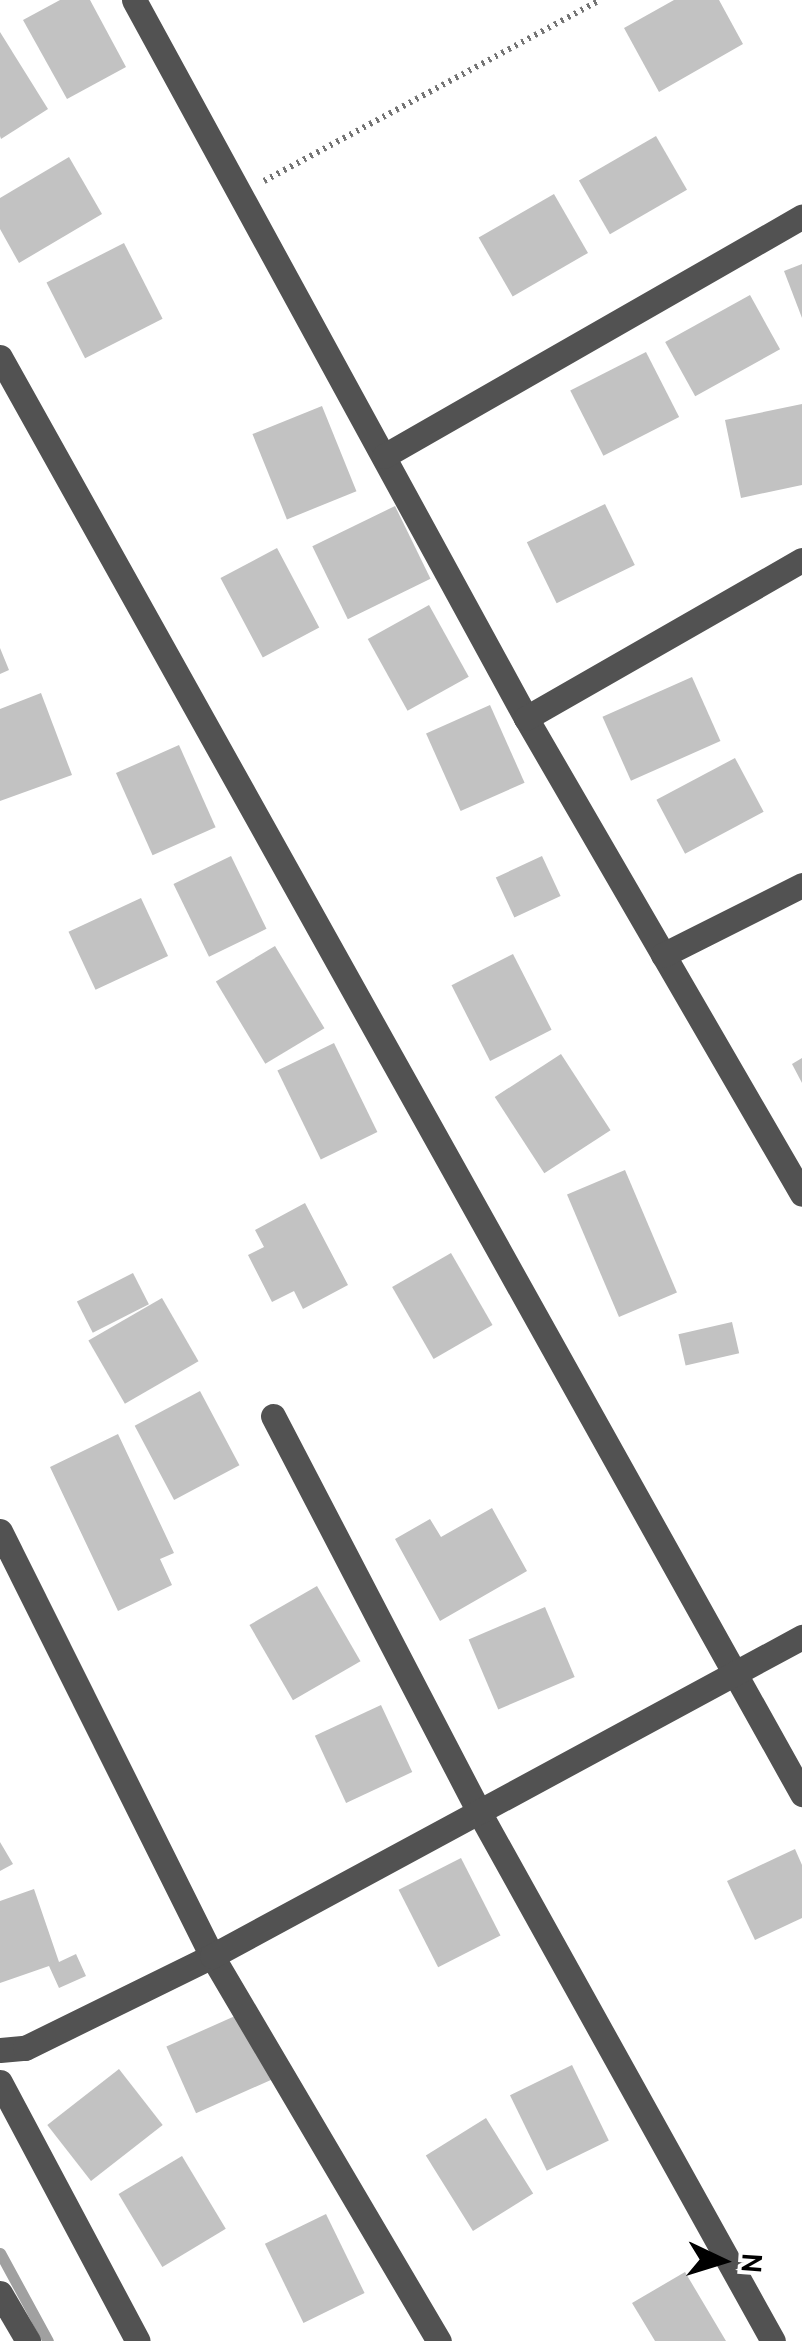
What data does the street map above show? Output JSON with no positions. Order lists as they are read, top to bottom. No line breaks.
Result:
{"north":"right"}
